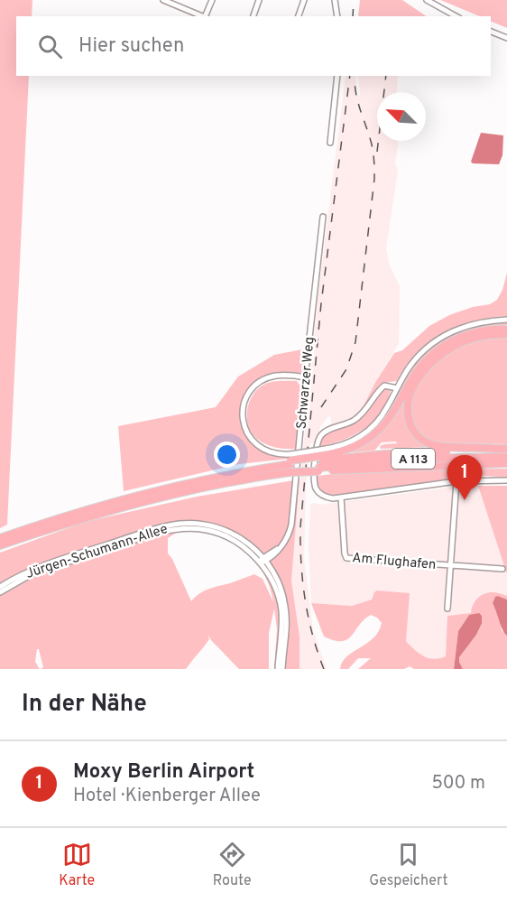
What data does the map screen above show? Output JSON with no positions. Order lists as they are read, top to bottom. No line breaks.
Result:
{"streets":{"highway":["A 113"],"street":["Schwarzer Weg","Jürgen-Schumann-Allee","Am Flughafen"]},"crossings":[["Schwarzer Weg","Jürgen-Schumann-Allee"]],"north":"top left","page":{"search":"Hier suchen","pins":"1","heading":"In der Nähe","list":[{"mark":"1","name":"Moxy Berlin Airport","note":"Hotel · Kienberger Allee","value":"500 m"}],"nav":["Karte","Route","Gespeichert"]}}
